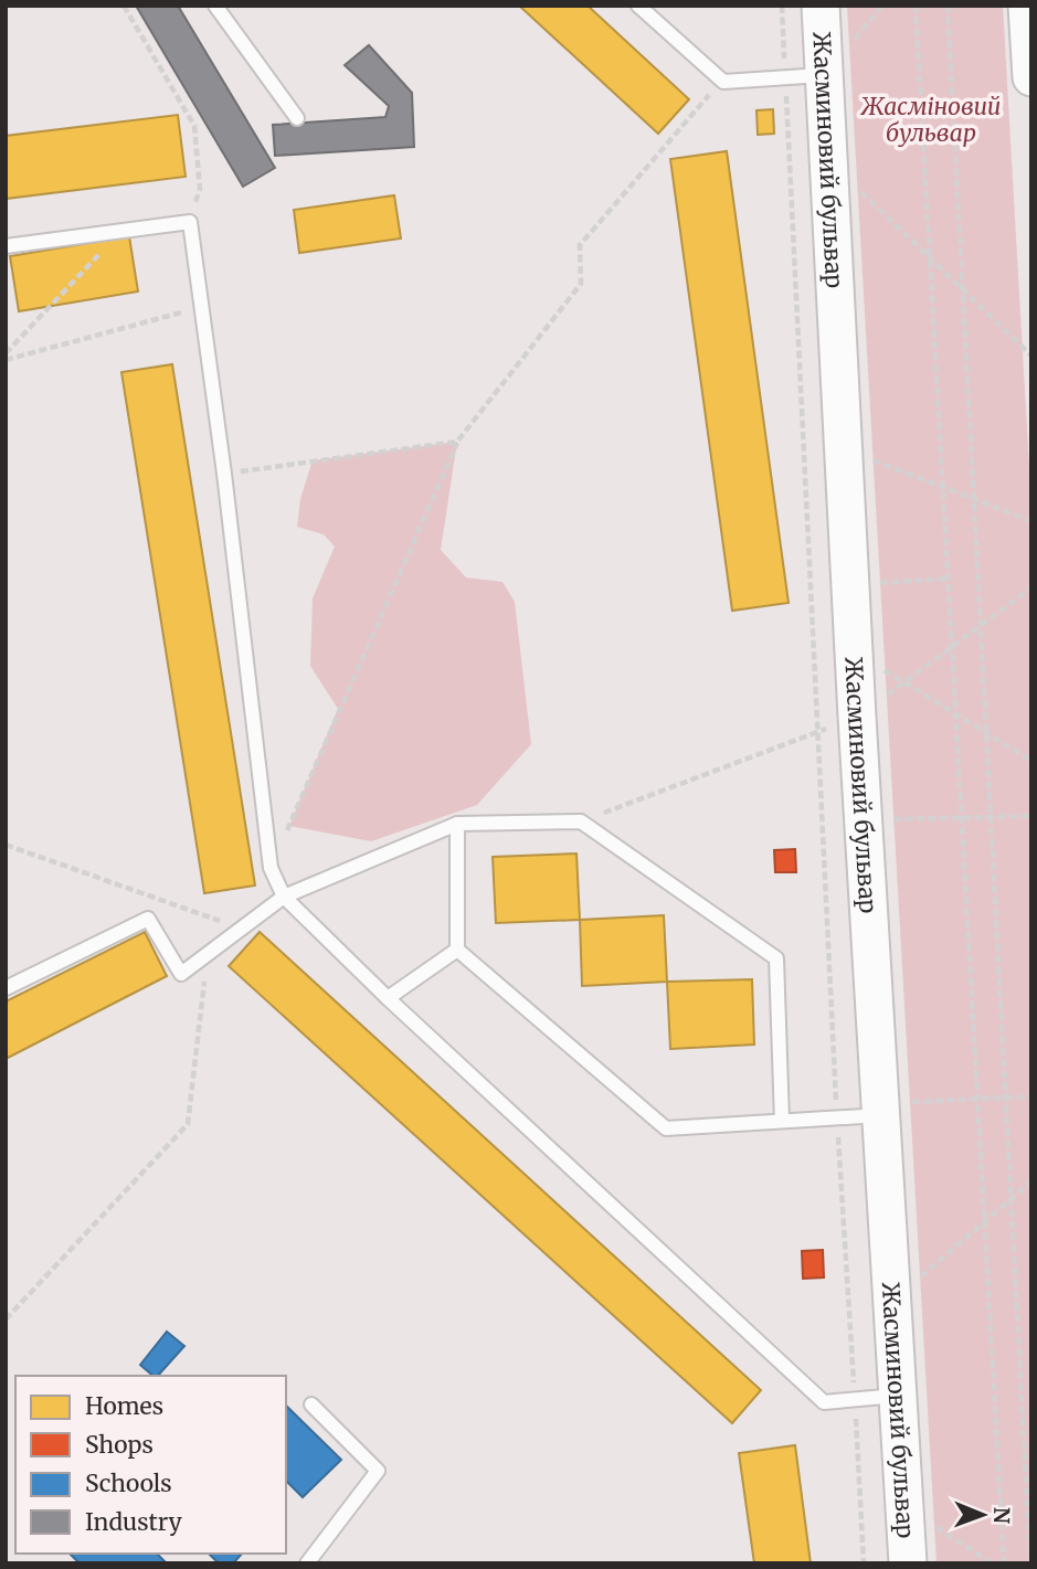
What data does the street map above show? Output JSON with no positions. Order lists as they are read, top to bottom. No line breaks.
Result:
{"streets":{"street":["Жасминовий бульвар"]},"parks":["Жасміновий бульвар"],"legend":["Homes","Shops","Schools","Industry"],"north":"right"}
